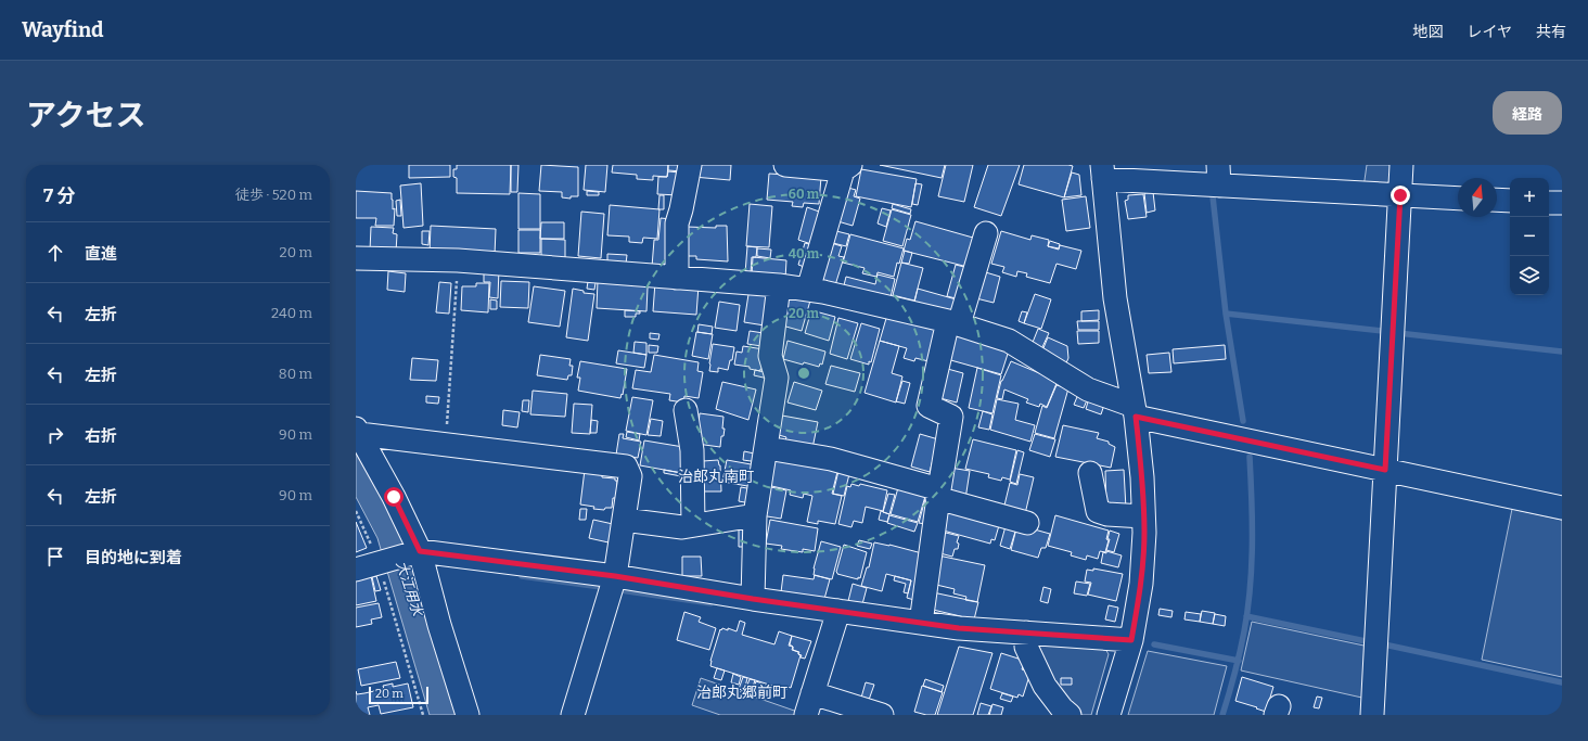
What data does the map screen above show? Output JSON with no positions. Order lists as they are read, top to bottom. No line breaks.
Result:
{"districts":["治郎丸南町","治郎丸郷前町"],"water":["大江用水"],"scale_bar":"20 m","north":"top","page":{"header":"Wayfind","nav":["地図","レイヤ","共有"],"title":"アクセス","buttons":"経路","heading":["7 分","徒歩 · 520 m"],"map_buttons":["+","−"],"list":[["直進","20 m"],["左折","240 m"],["左折","80 m"],["右折","90 m"],["左折","90 m"],"目的地に到着"],"scale":"20 m"},"rings":["60 m","40 m","20 m"]}
